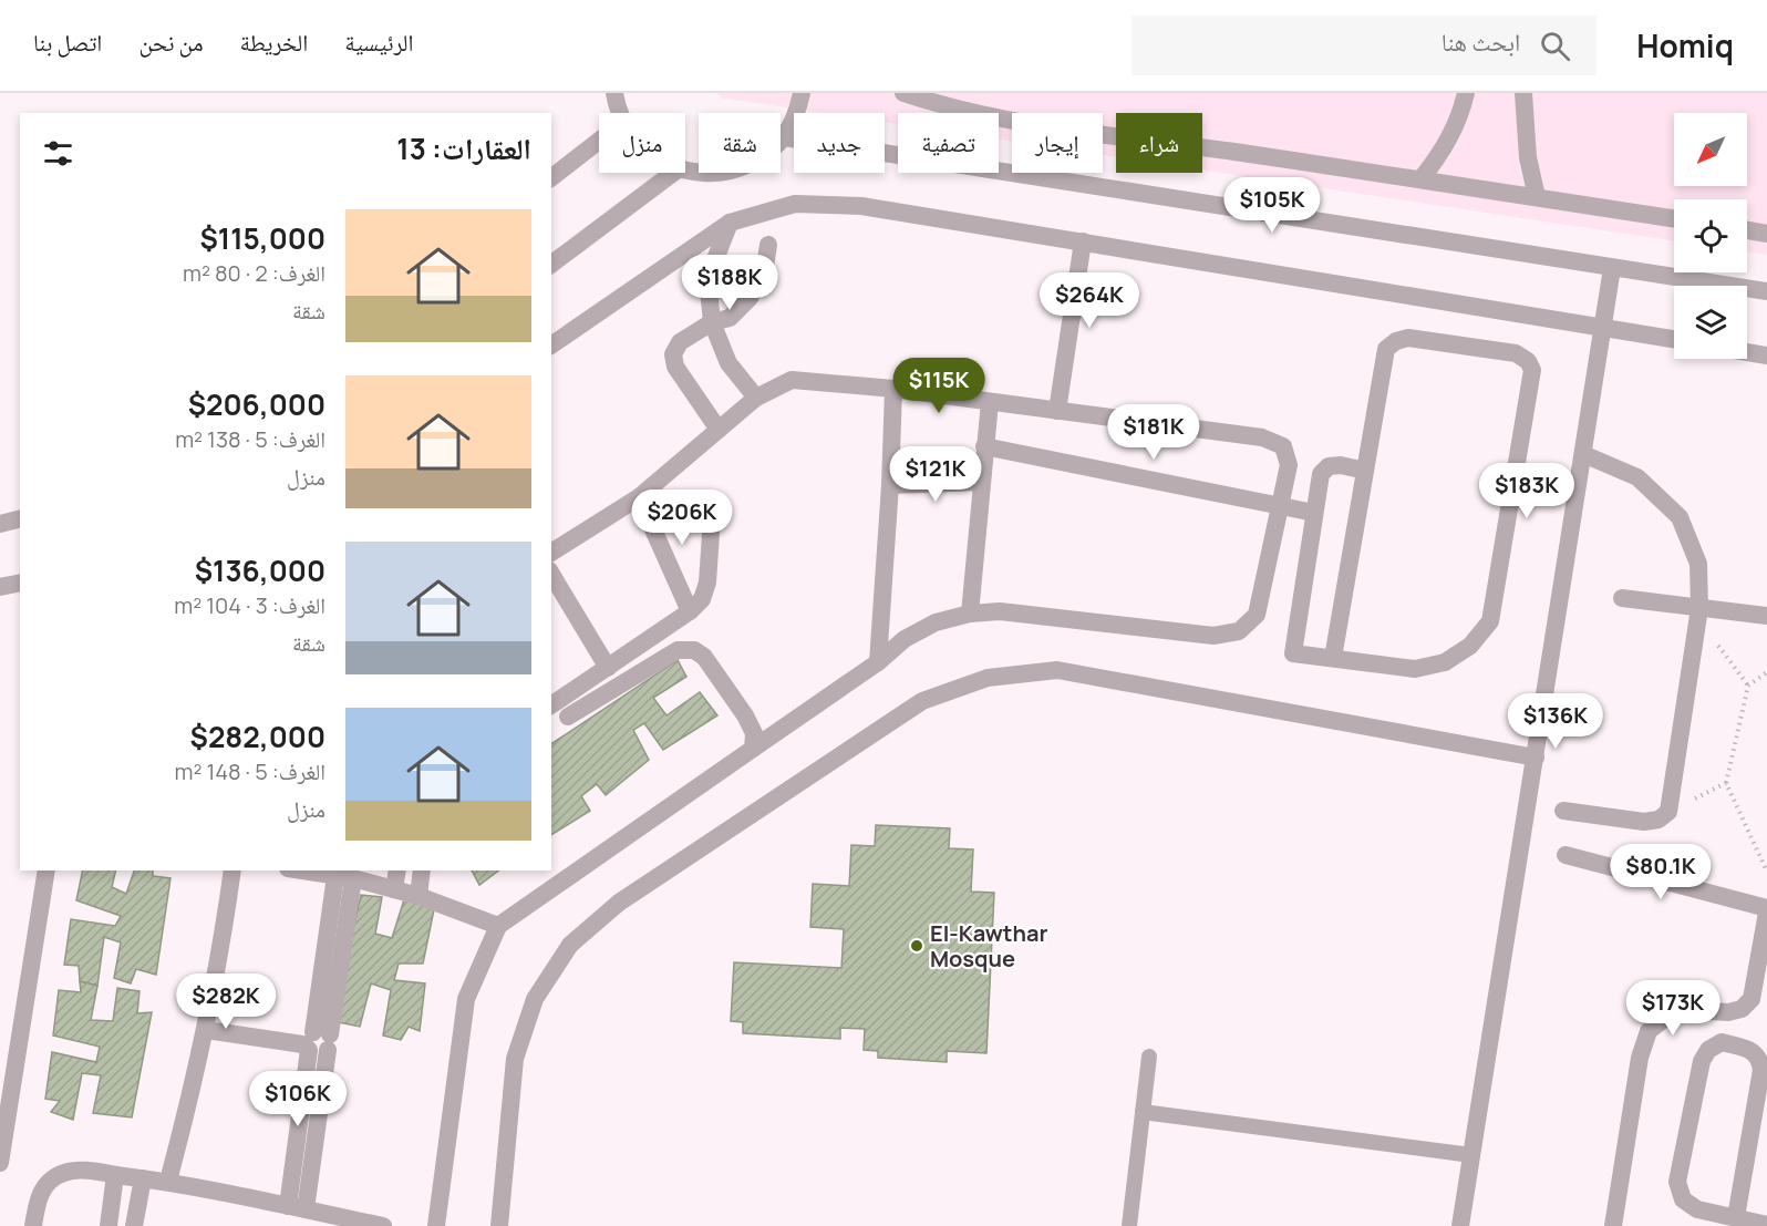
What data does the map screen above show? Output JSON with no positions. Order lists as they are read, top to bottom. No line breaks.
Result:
{"places":["El-Kawthar Mosque"],"north":"bottom left","page":{"header":"Homiq","search":"ابحث هنا","nav":["الرئيسية","الخريطة","من نحن","اتصل بنا"],"chip":["شراء","إيجار","تصفية","جديد","شقة","منزل"],"heading":"العقارات: 13","price":["$105K","$188K","$264K","$115K","$181K","$121K","$183K","$206K","$136K","$80.1K","$282K","$173K","$106K"],"list":[{"name":"$115,000","note":"الغرف: 2 · 80 m² · شقة"},{"name":"$206,000","note":"الغرف: 5 · 138 m² · منزل"},{"name":"$136,000","note":"الغرف: 3 · 104 m² · شقة"},{"name":"$282,000","note":"الغرف: 5 · 148 m² · منزل"}]}}
